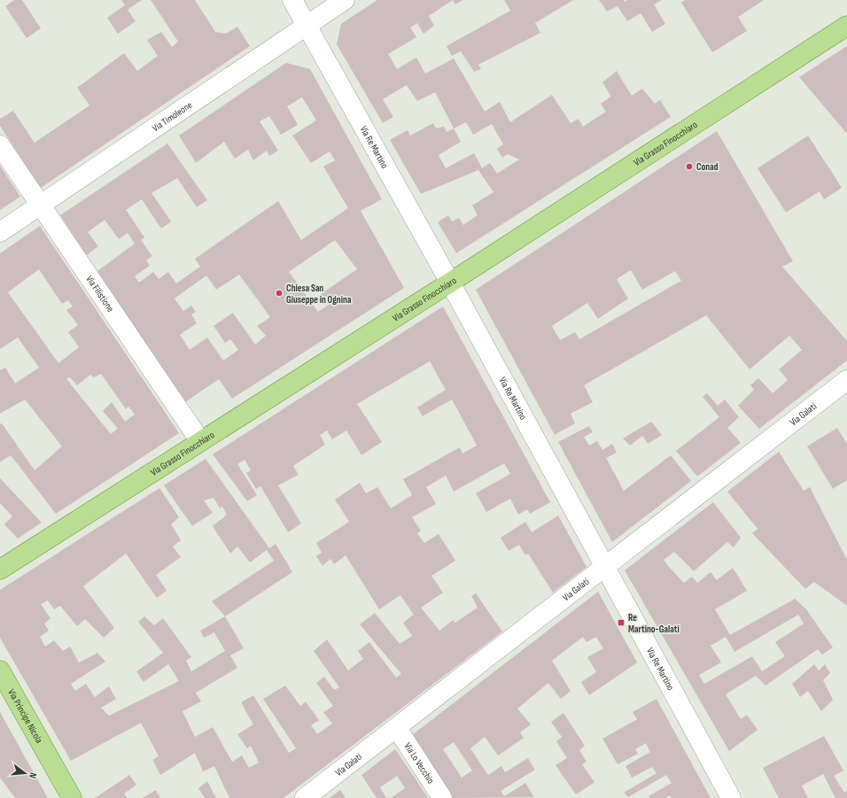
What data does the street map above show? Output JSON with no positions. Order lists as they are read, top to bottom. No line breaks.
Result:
{"streets":{"main road":["Via Grasso Finocchiaro","Via Principe Nicola"],"street":["Via Timoleone","Via Re Martino","Via Filistione","Via Galati","Via Lo Vecchio"]},"crossings":[["Via Timoleone","Via Re Martino"],["Via Timoleone","Via Filistione"],["Via Grasso Finocchiaro","Via Re Martino"],["Via Grasso Finocchiaro","Via Filistione"],["Via Re Martino","Via Galati"],["Via Galati","Via Lo Vecchio"]],"places":{"other":["Conad","Chiesa San Giuseppe in Ognina"],"transit":["Re Martino-Galati"]},"north":"right"}
